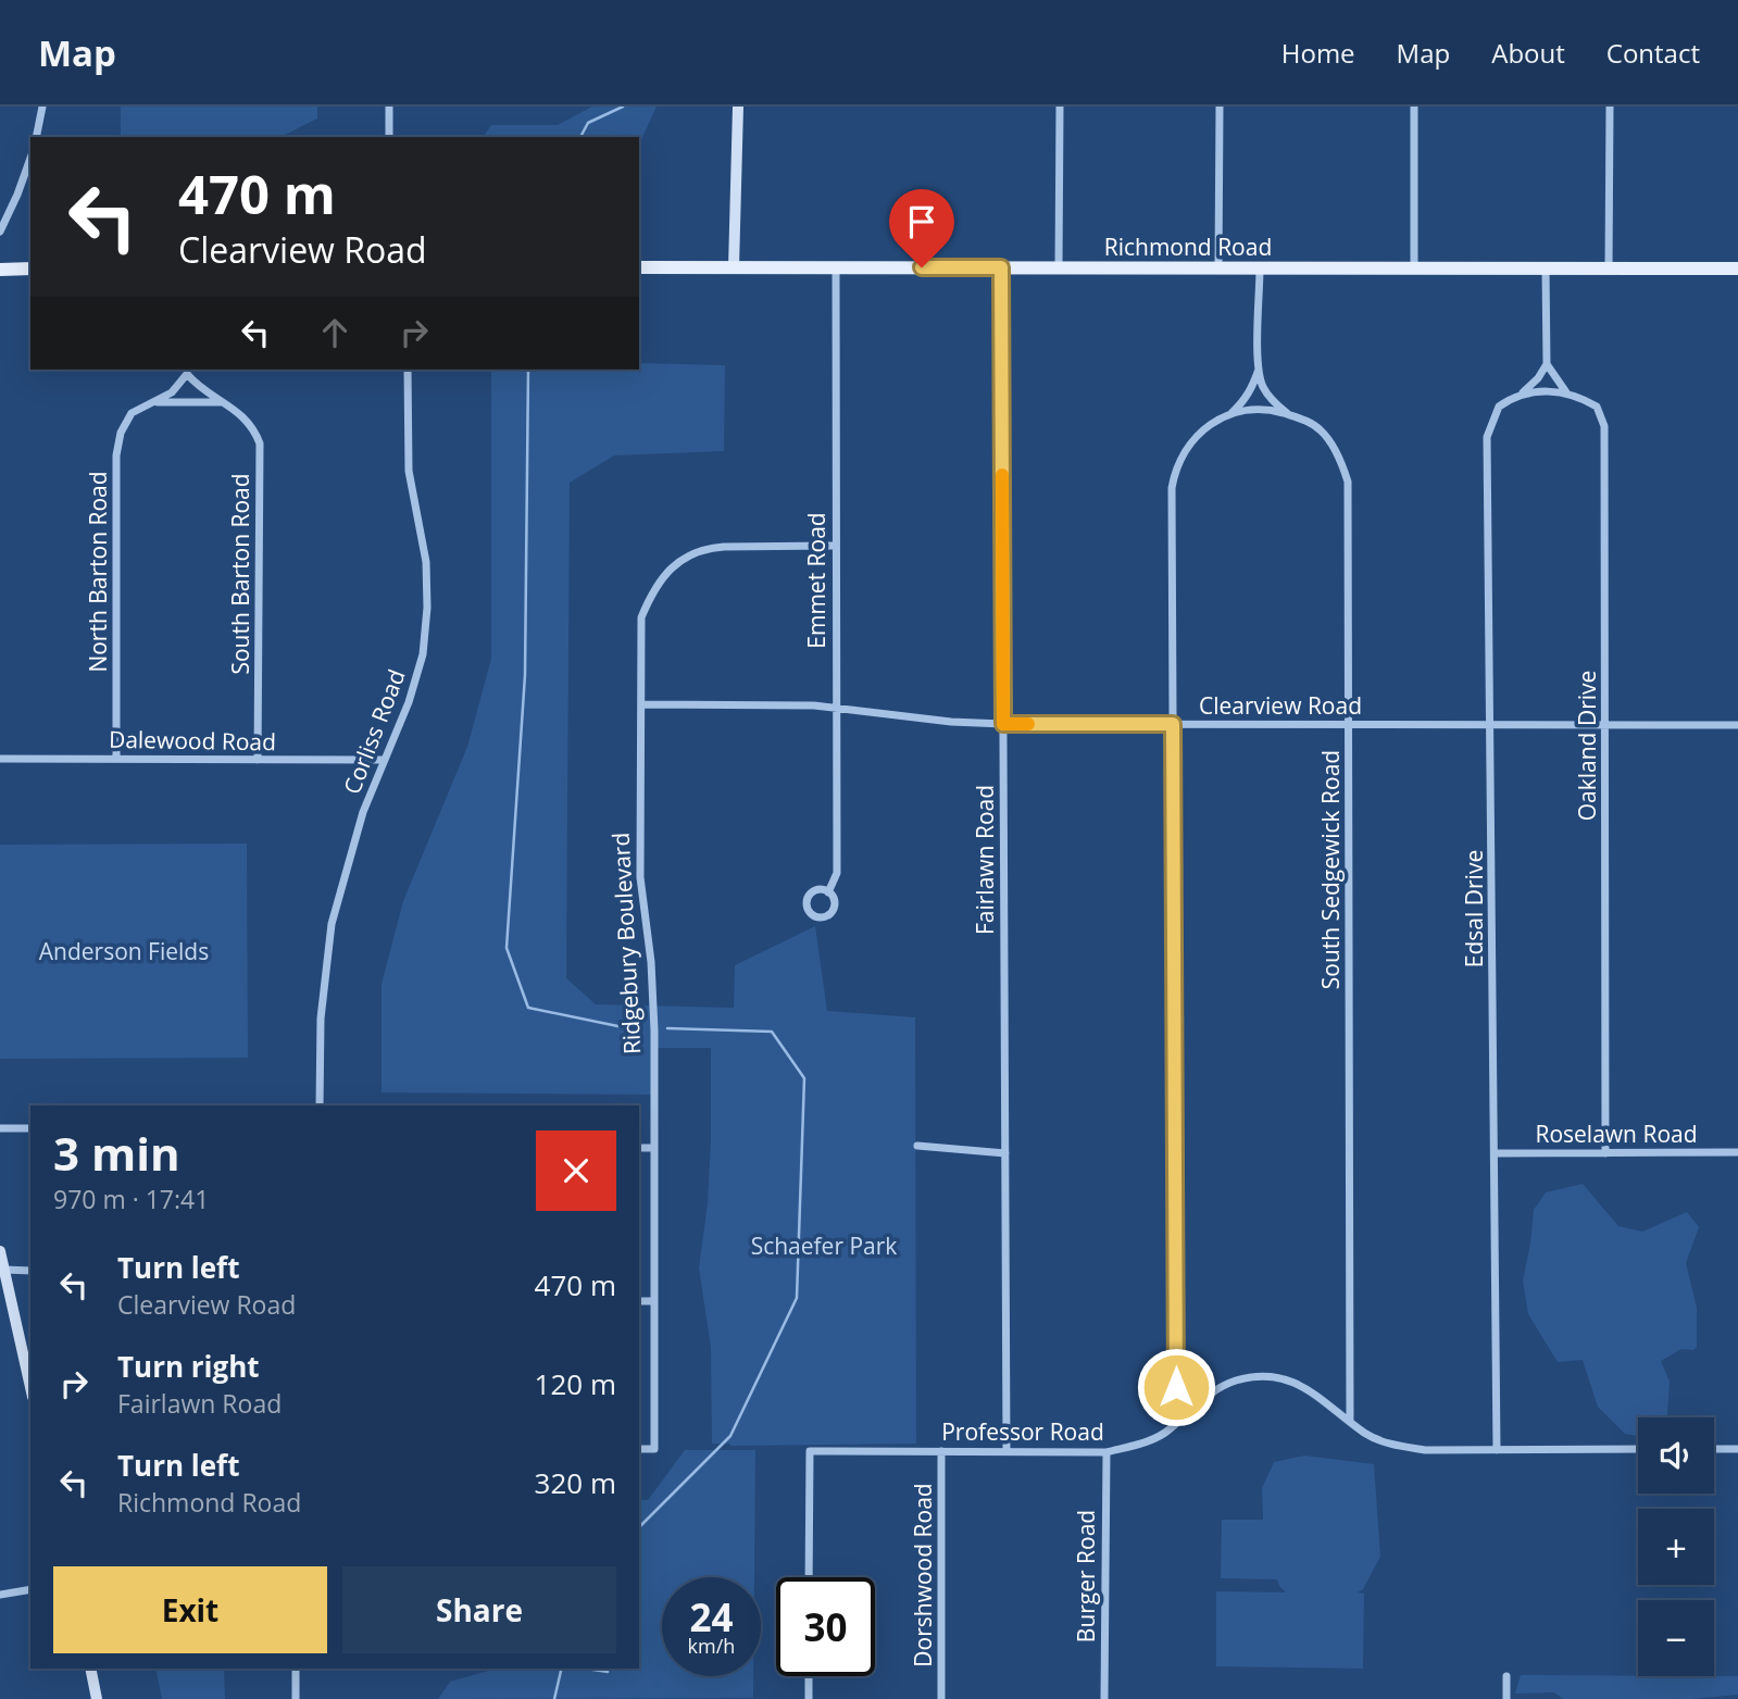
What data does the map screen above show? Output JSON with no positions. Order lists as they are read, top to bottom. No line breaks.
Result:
{"streets":{"main road":["Richmond Road"],"street":["North Barton Road","South Barton Road","Emmet Road","Clearview Road","Corliss Road","Dalewood Road","Oakland Drive","Fairlawn Road","South Sedgewick Road","Edsal Drive","Ridgebury Boulevard","Roselawn Road","Professor Road","Dorshwood Road","Burger Road"]},"crossings":[["Richmond Road","Emmet Road"],["Richmond Road","Fairlawn Road"],["North Barton Road","South Barton Road"],["North Barton Road","Dalewood Road"],["South Barton Road","Dalewood Road"],["Emmet Road","Clearview Road"],["Emmet Road","Ridgebury Boulevard"],["Clearview Road","Oakland Drive"],["Clearview Road","Fairlawn Road"],["Clearview Road","South Sedgewick Road"],["Clearview Road","Edsal Drive"],["Clearview Road","Ridgebury Boulevard"],["Corliss Road","Dalewood Road"],["Oakland Drive","Edsal Drive"],["Oakland Drive","Roselawn Road"],["Fairlawn Road","Professor Road"],["South Sedgewick Road","Professor Road"],["Edsal Drive","Roselawn Road"],["Edsal Drive","Professor Road"],["Professor Road","Dorshwood Road"],["Professor Road","Burger Road"]],"parks":["Anderson Fields","Schaefer Park"],"page":{"header":"Map","nav":["Home","Map","About","Contact"],"turn":["470 m","Clearview Road"],"heading":["3 min","970 m · 17:41"],"list":[{"name":"Turn left","note":"Clearview Road","value":"470 m"},{"name":"Turn right","note":"Fairlawn Road","value":"120 m"},{"name":"Turn left","note":"Richmond Road","value":"320 m"}],"map_buttons":["+","−"],"buttons":["Exit","Share"],"speed":"24 km/h","limit":"30"}}
